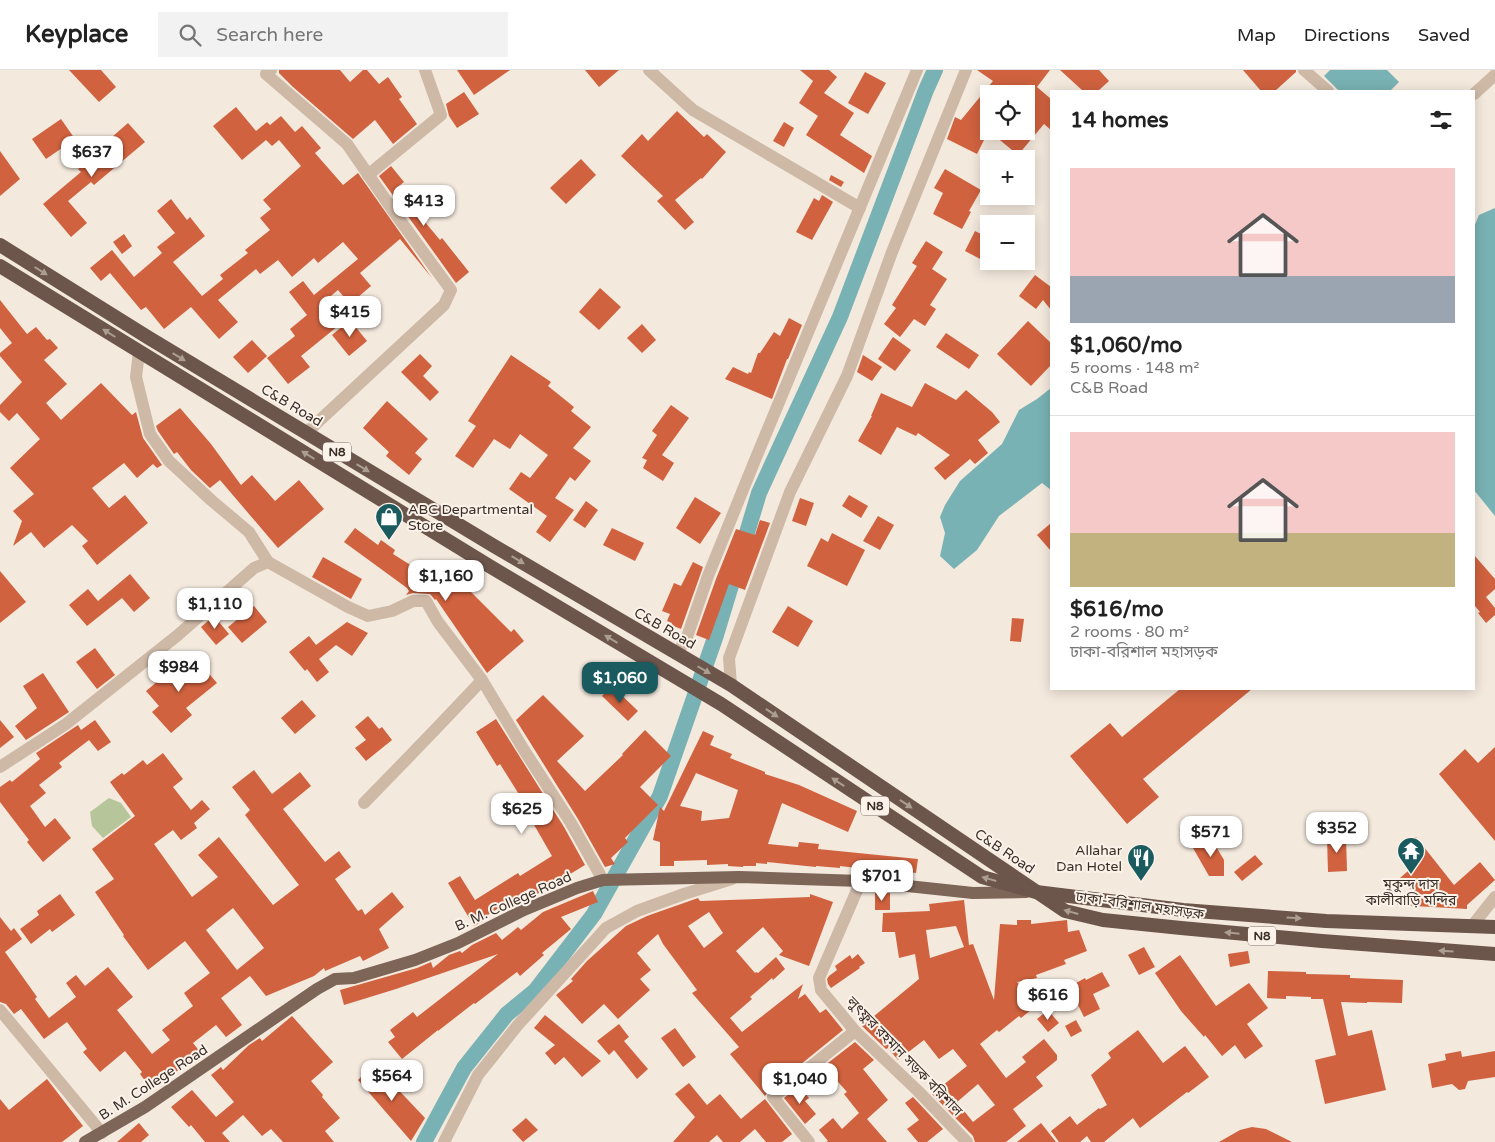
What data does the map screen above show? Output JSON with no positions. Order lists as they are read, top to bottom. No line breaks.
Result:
{"streets":{"highway":["C&B Road","N8","ঢাকা-বরিশাল মহাসড়ক"],"main road":["B. M. College Road"],"street":["লুৎফুর রহমান সড়ক বরিশাল"]},"crossings":[["C&B Road","B. M. College Road"],["C&B Road","ঢাকা-বরিশাল মহাসড়ক"],["B. M. College Road","ঢাকা-বরিশাল মহাসড়ক"],["B. M. College Road","লুৎফুর রহমান সড়ক বরিশাল"]],"places":{"shop":["ABC Departmental Store"],"temple":["মুকুন্দ দাস কালীবাড়ি মন্দির"],"restaurant":["Allahar Dan Hotel"]},"page":{"header":"Keyplace","search":"Search here","nav":["Map","Directions","Saved"],"map_buttons":["+","−"],"heading":"14 homes","price":["$637","$413","$415","$1,160","$1,110","$984","$1,060","$625","$352","$571","$701","$616","$564","$1,040"],"list":[{"name":"$1,060/mo","note":"5 rooms · 148 m² · C&B Road"},{"name":"$616/mo","note":"2 rooms · 80 m² · ঢাকা-বরিশাল মহাসড়ক"}]}}
